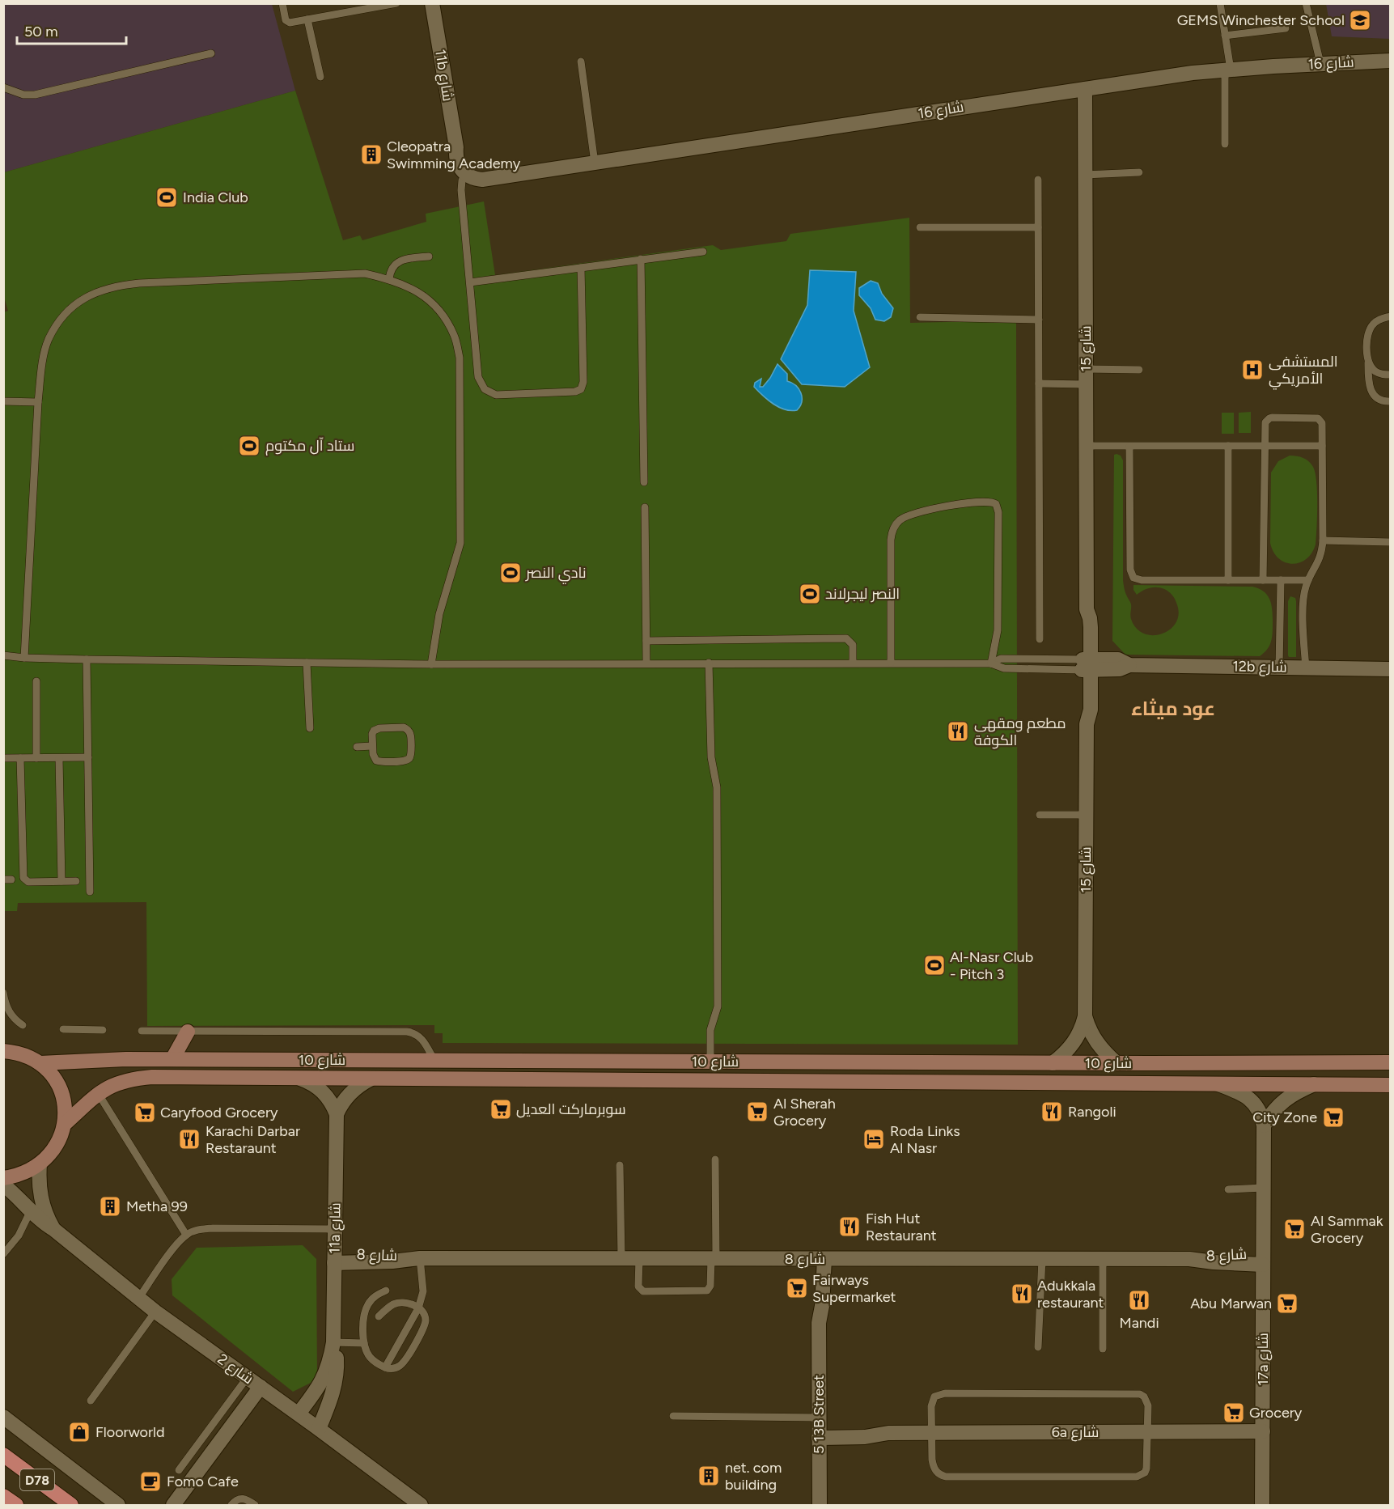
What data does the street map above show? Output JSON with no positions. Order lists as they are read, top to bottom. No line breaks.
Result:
{"streets":{"main road":["شارع 10","D78"],"street":["شارع 16","11b شارع","شارع 15","12b شارع","11a شارع","شارع 8","17a شارع","شارع 2","5 13B Street","6a شارع"]},"crossings":[["شارع 16","11b شارع"],["شارع 16","شارع 15"],["شارع 15","12b شارع"],["شارع 15","شارع 10"],["شارع 10","17a شارع"],["11a شارع","شارع 8"],["11a شارع","شارع 2"],["شارع 8","17a شارع"],["شارع 8","5 13B Street"],["17a شارع","6a شارع"],["5 13B Street","6a شارع"]],"districts":["عود ميثاء"],"places":{"school or university":["GEMS Winchester School"],"building":["Cleopatra Swimming Academy","Metha 99","net. com building"],"sports":["India Club","ستاد اّل مكتوم","نادي النصر","النصر ليجرلاند","Al-Nasr Club - Pitch 3"],"hospital":["المستشفى الأمريكي"],"restaurant":["مطعم ومقهى الكوفة","Rangoli","Karachi Darbar Restaraunt","Fish Hut Restaurant","Adukkala restaurant","Mandi"],"supermarket":["سوبرماركت العديل","Al Sherah Grocery","Caryfood Grocery","City Zone","Al Sammak Grocery","Fairways Supermarket","Abu Marwan","Grocery"],"hotel":["Roda Links Al Nasr"],"shop":["Floorworld"],"cafe":["Fomo Cafe"]},"scale_bar":"50 m"}
